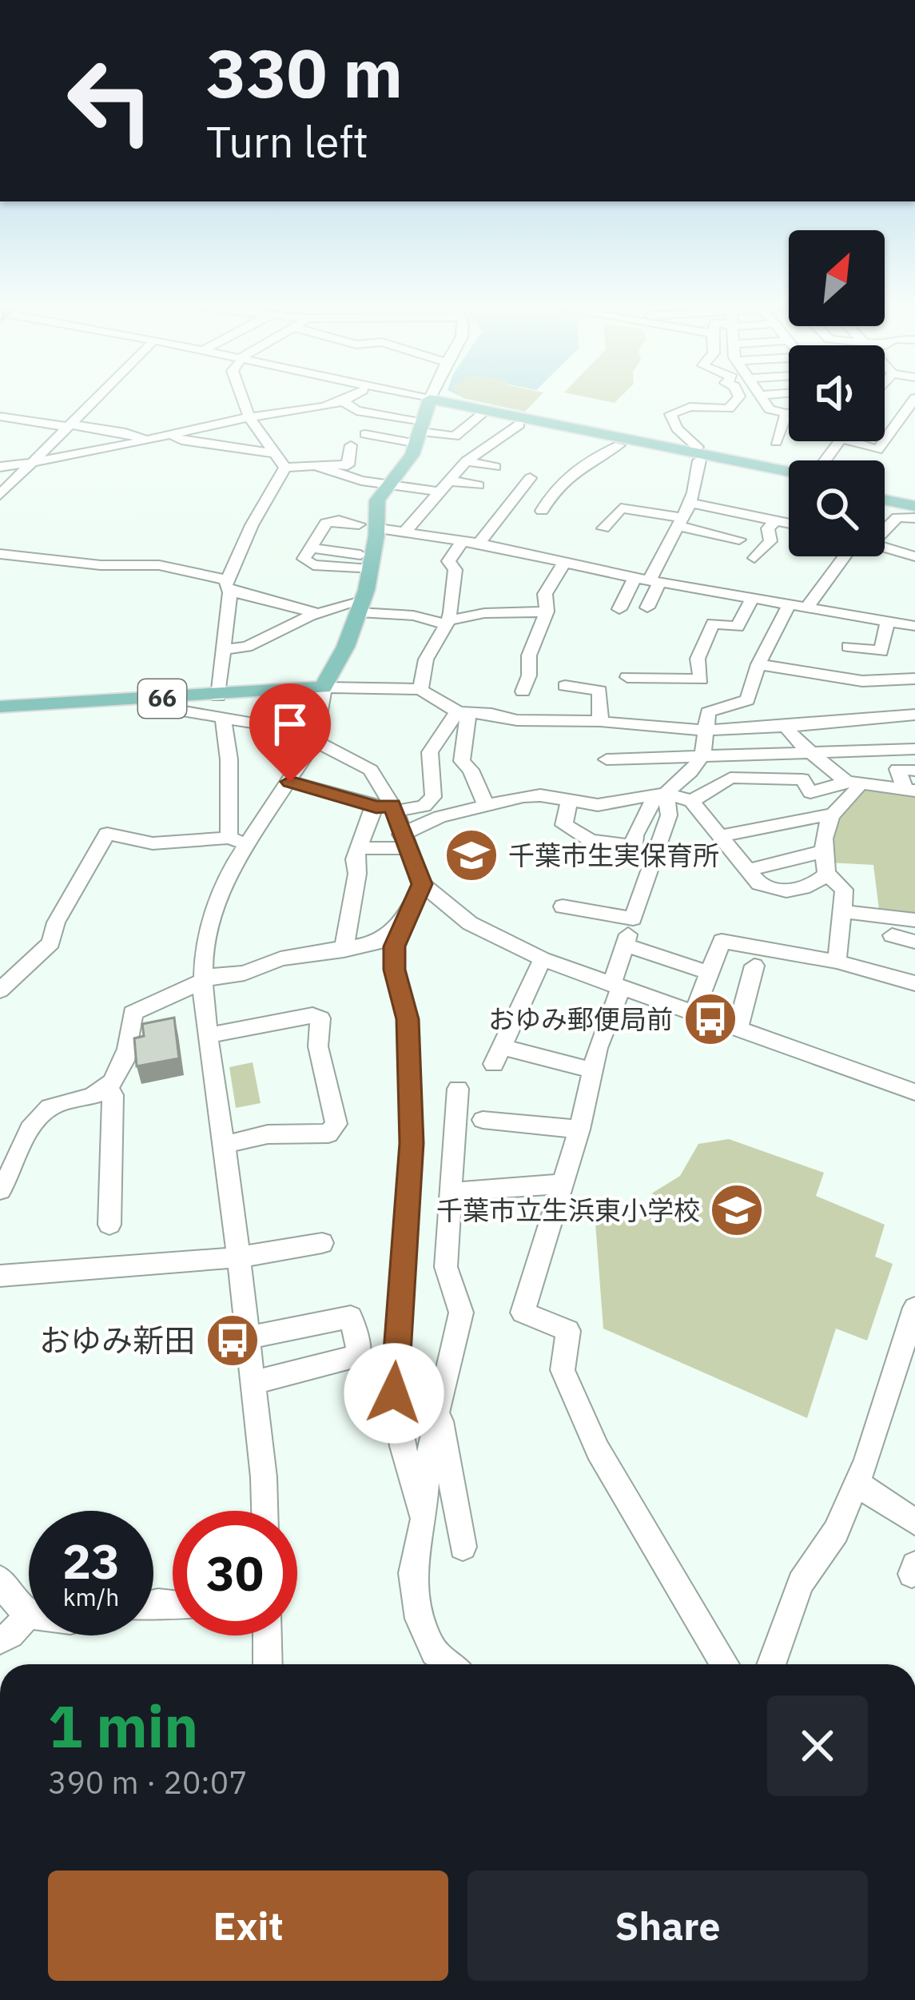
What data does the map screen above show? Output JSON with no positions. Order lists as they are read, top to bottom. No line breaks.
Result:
{"streets":{"main road":["66"]},"places":{"school or university":["千葉市生実保育所","千葉市立生浜東小学校"],"bus stop":["おゆみ郵便局前","おゆみ新田"]},"north":"top right","page":{"turn":["330 m","Turn left"],"speed":"23 km/h","limit":"30","heading":["1 min","390 m · 20:07"],"buttons":["Exit","Share"]}}
